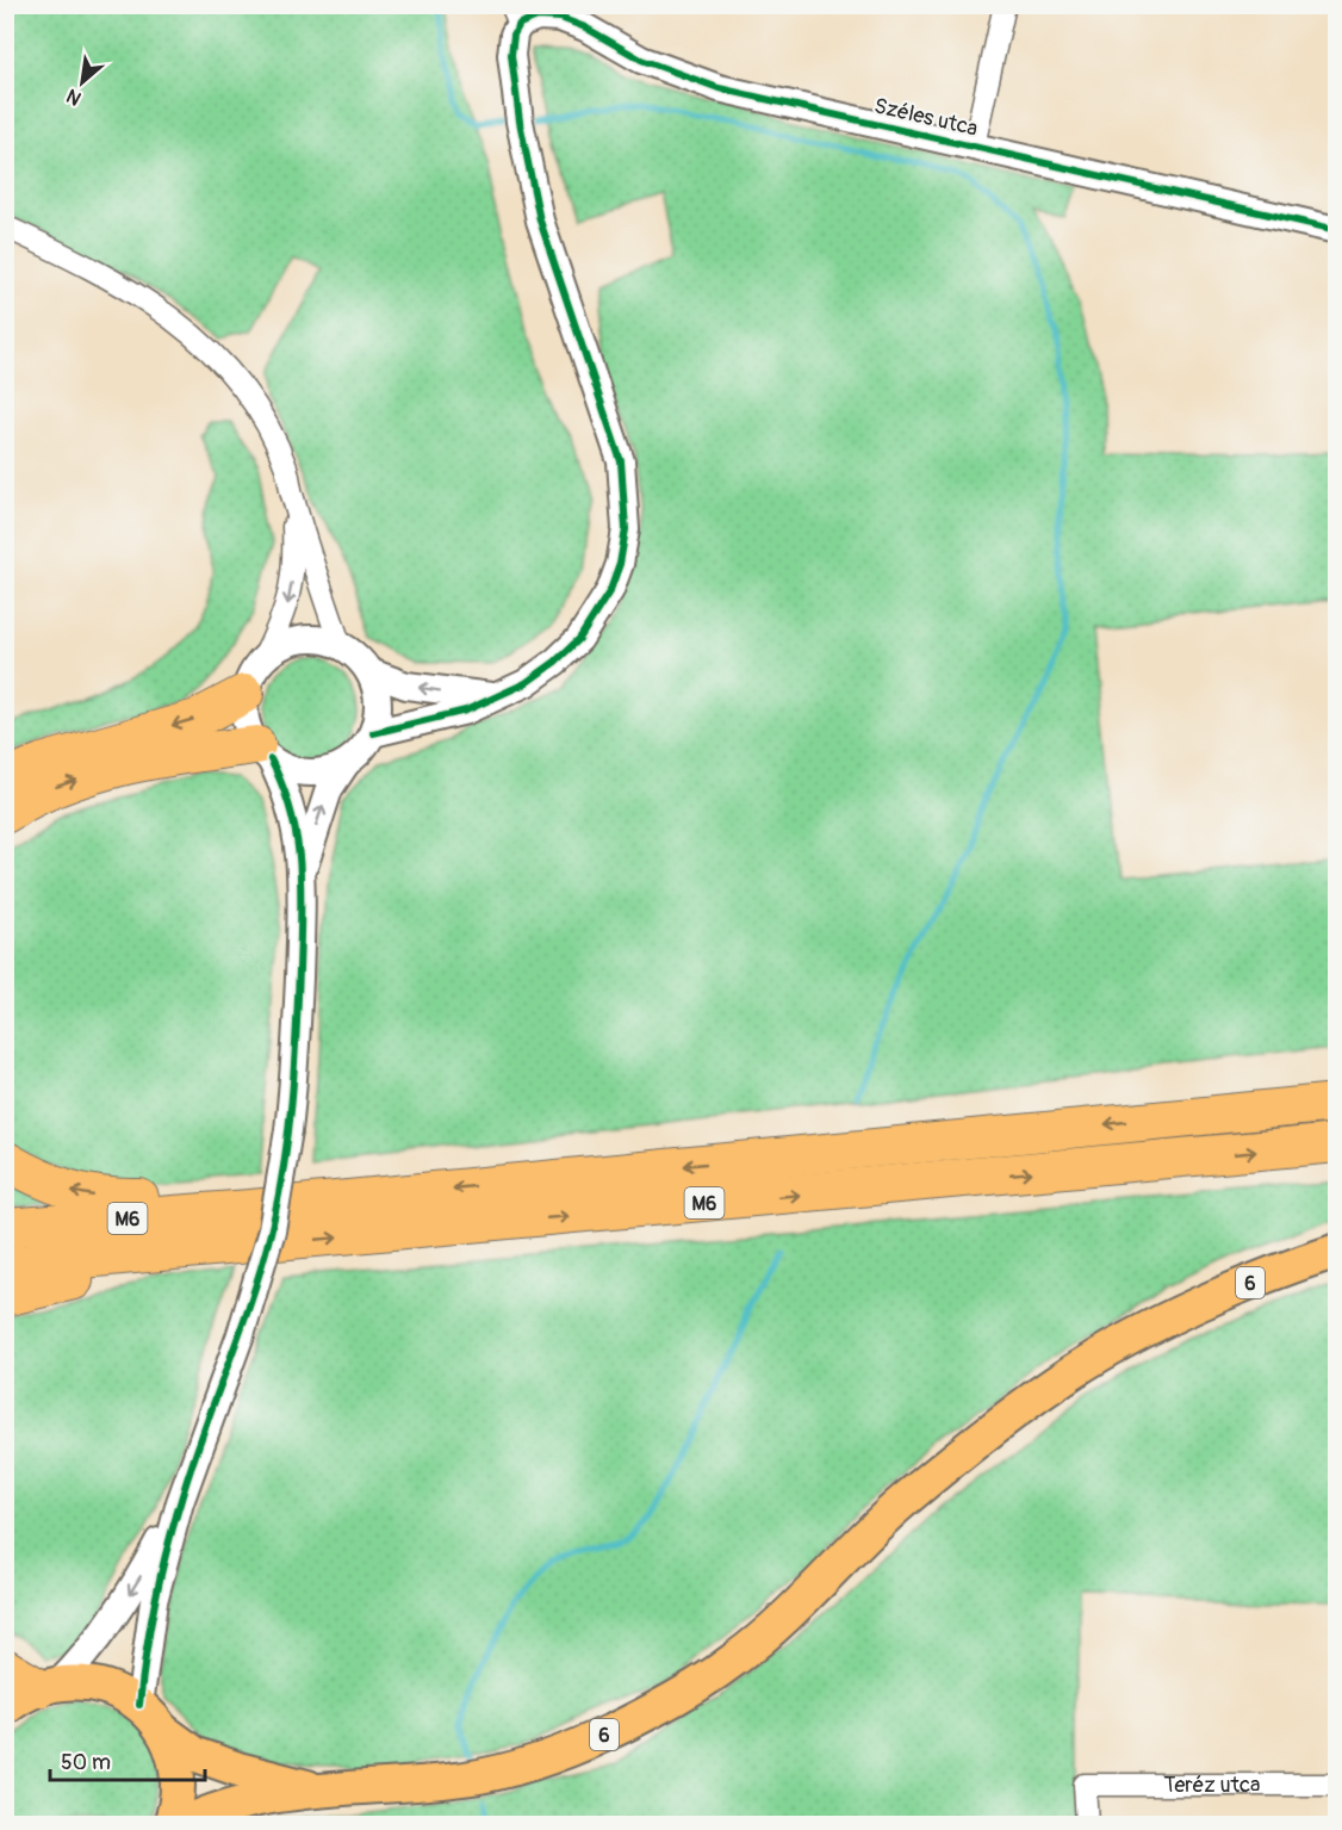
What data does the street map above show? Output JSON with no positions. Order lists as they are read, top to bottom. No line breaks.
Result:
{"streets":{"highway":["M6"],"main road":["6"],"street":["Széles utca","Teréz utca"]},"scale_bar":"50 m","north":"bottom left"}
